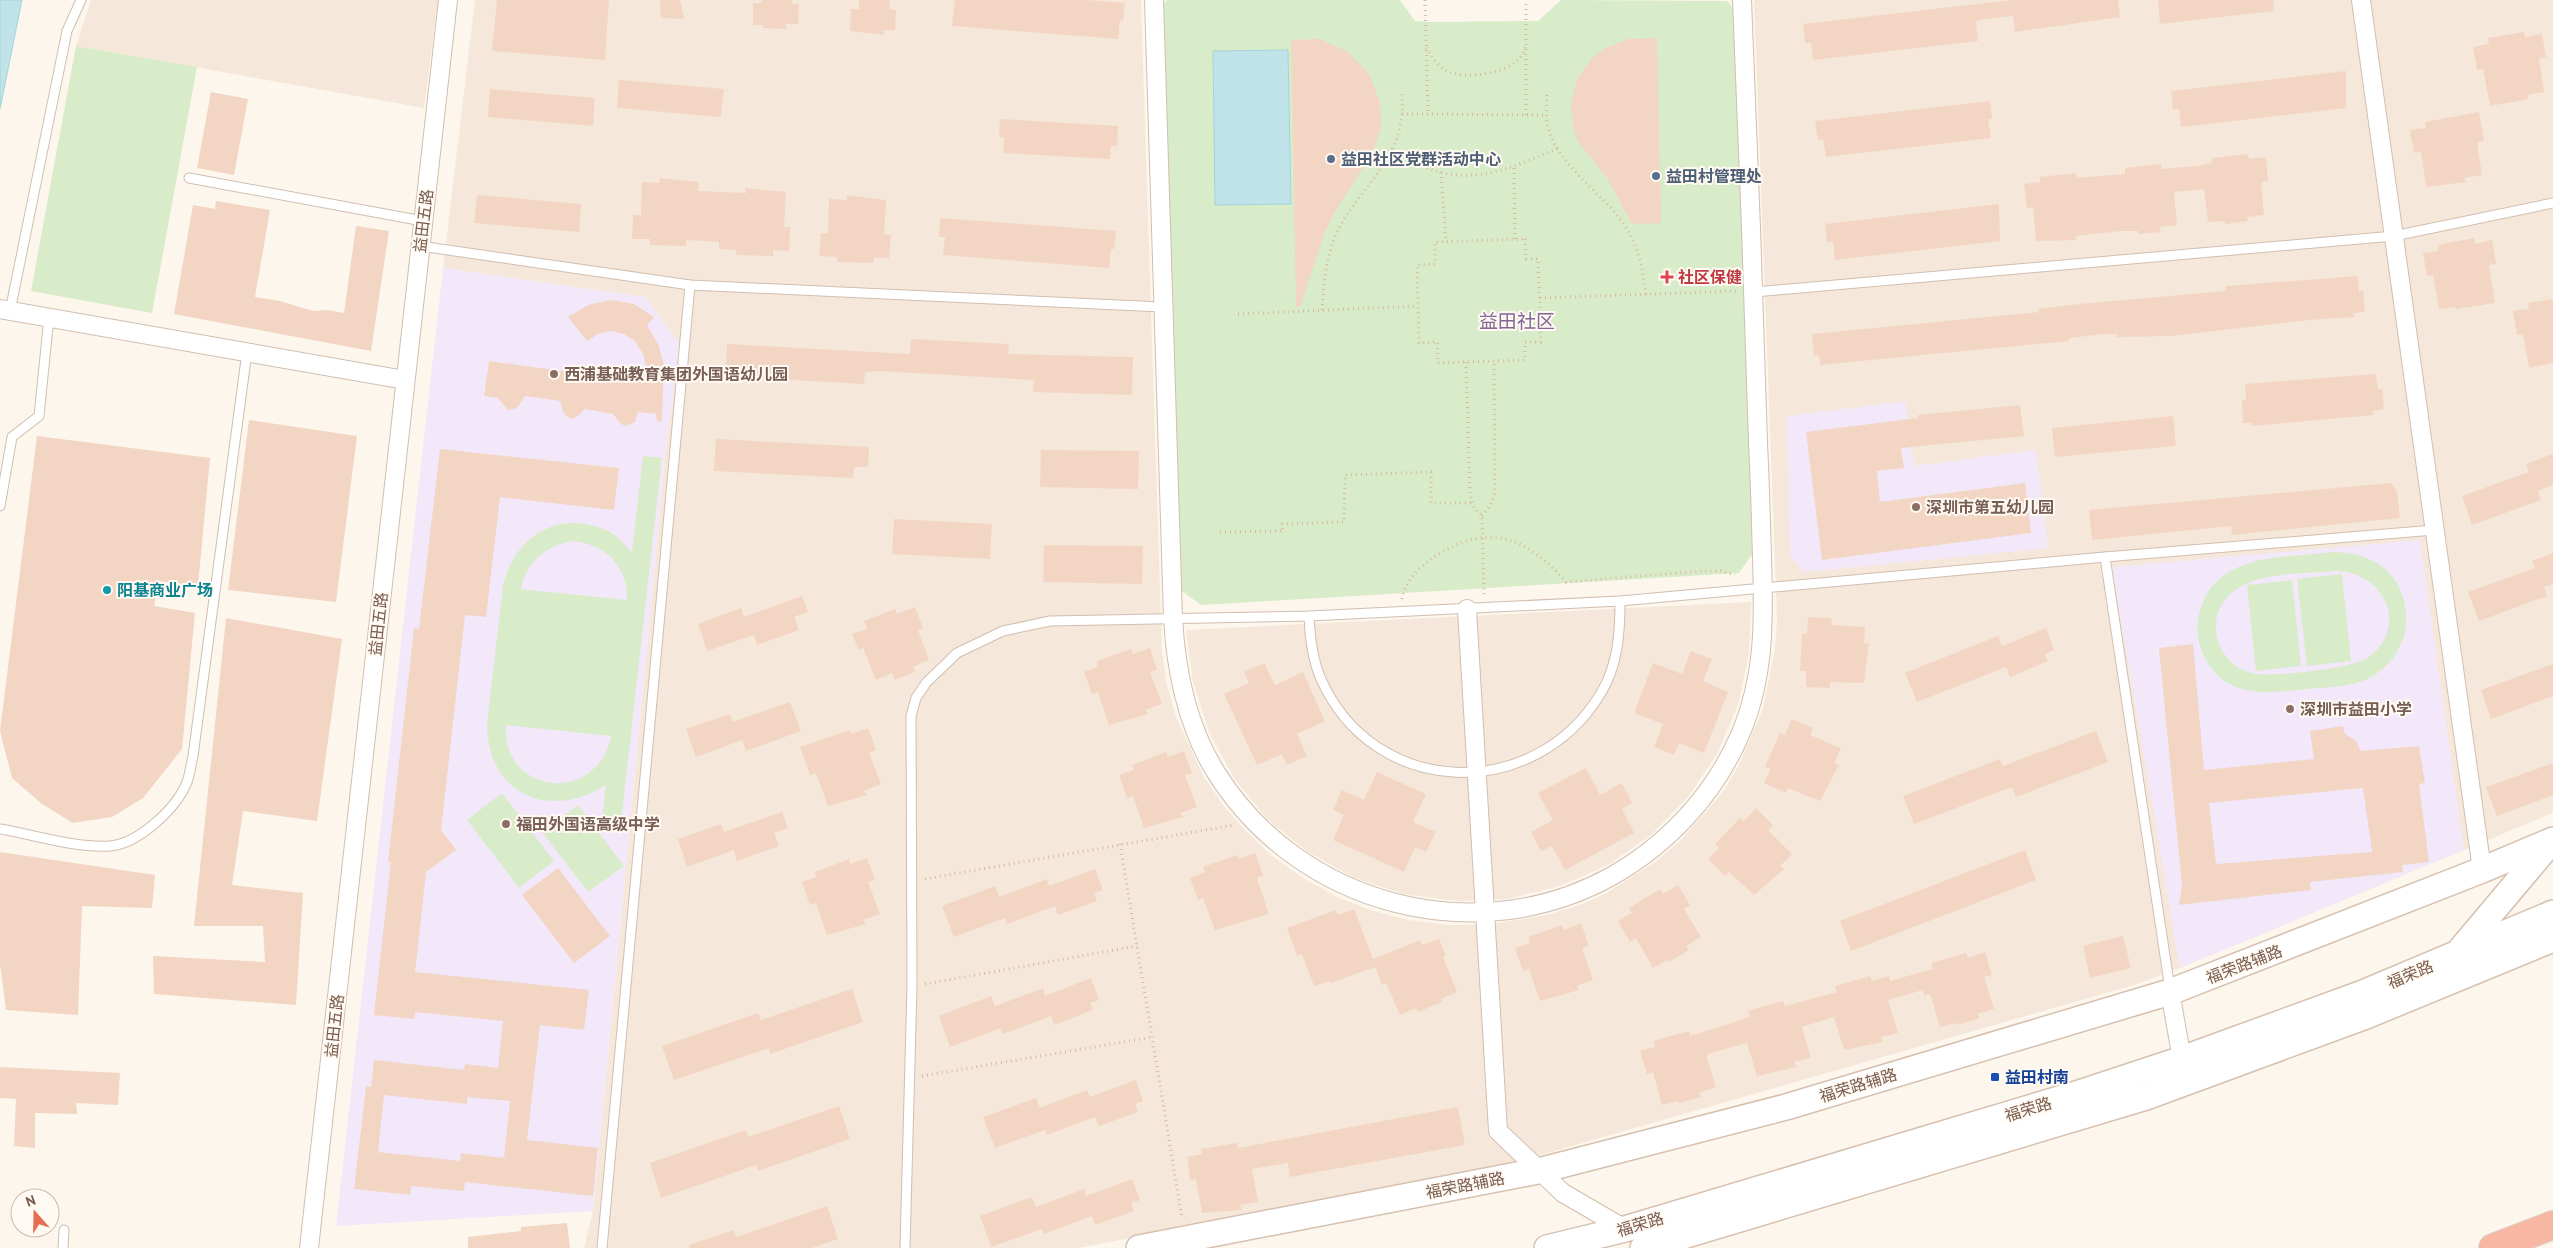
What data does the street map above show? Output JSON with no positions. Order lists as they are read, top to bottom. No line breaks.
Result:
{"streets":{"main road":["福荣路辅路","福荣路"],"street":["益田五路"]},"districts":["益田社区"],"places":{"other":["益田社区党群活动中心","益田村管理处","西浦基础教育集团外国语幼儿园","深圳市第五幼儿园","阳基商业广场","深圳市益田小学","福田外国语高级中学"],"health":["社区保健"],"transit":["益田村南"]},"north":"top"}
